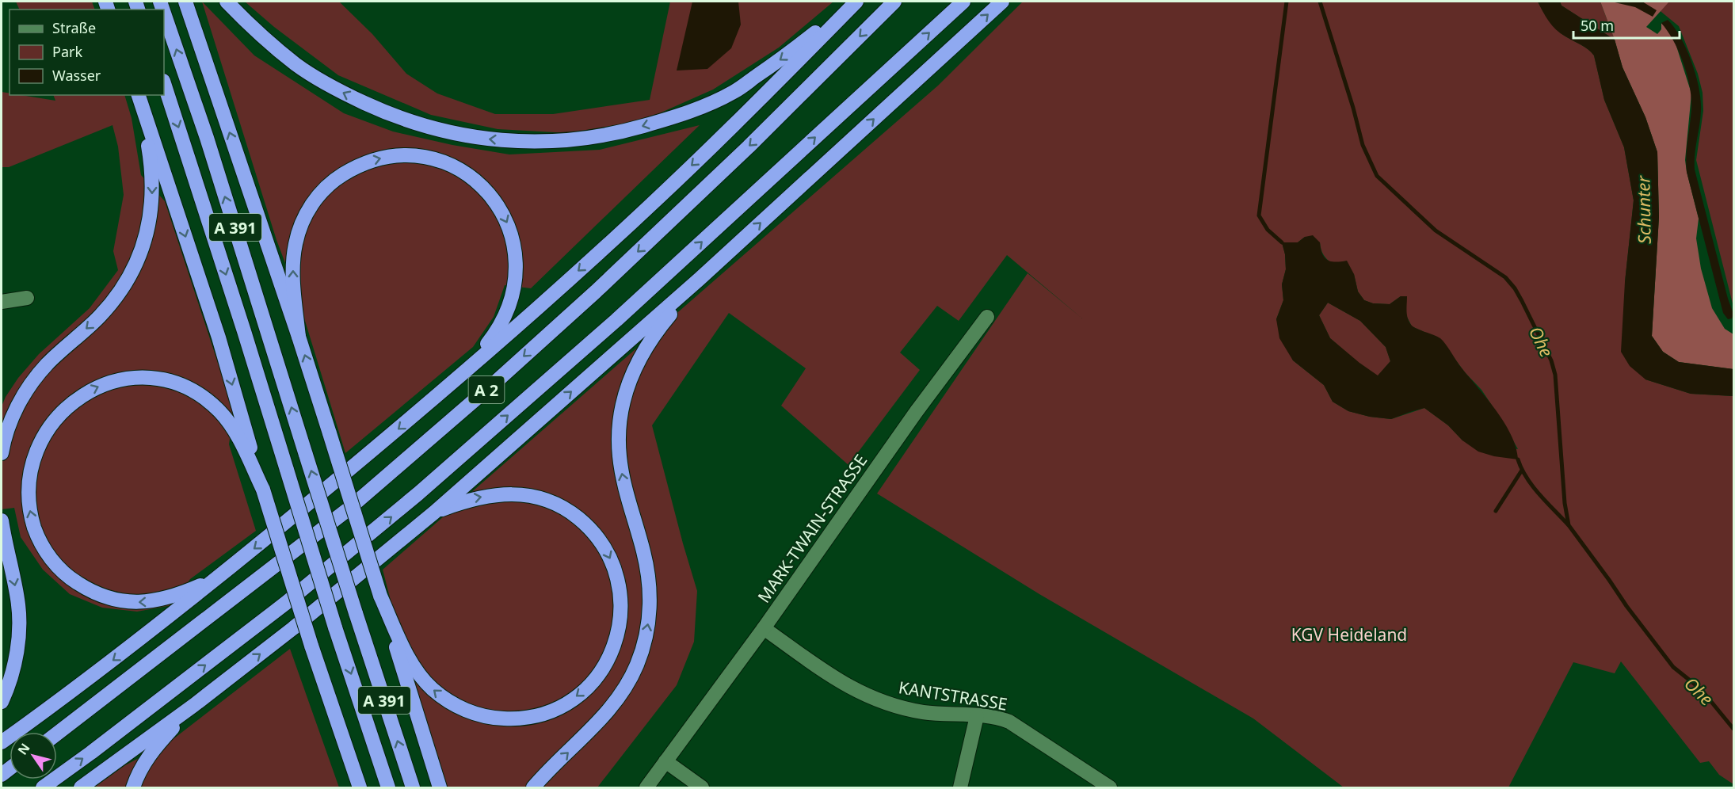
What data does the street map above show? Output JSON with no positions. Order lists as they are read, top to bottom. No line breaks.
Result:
{"streets":{"highway":["A 391","A 2"],"street":["MARK-TWAIN-STRASSE","KANTSTRASSE"]},"crossings":[["MARK-TWAIN-STRASSE","KANTSTRASSE"]],"water":["Schunter","Ohe"],"parks":["KGV Heideland"],"legend":["Straße","Park","Wasser"],"scale_bar":"50 m","north":"top left"}
